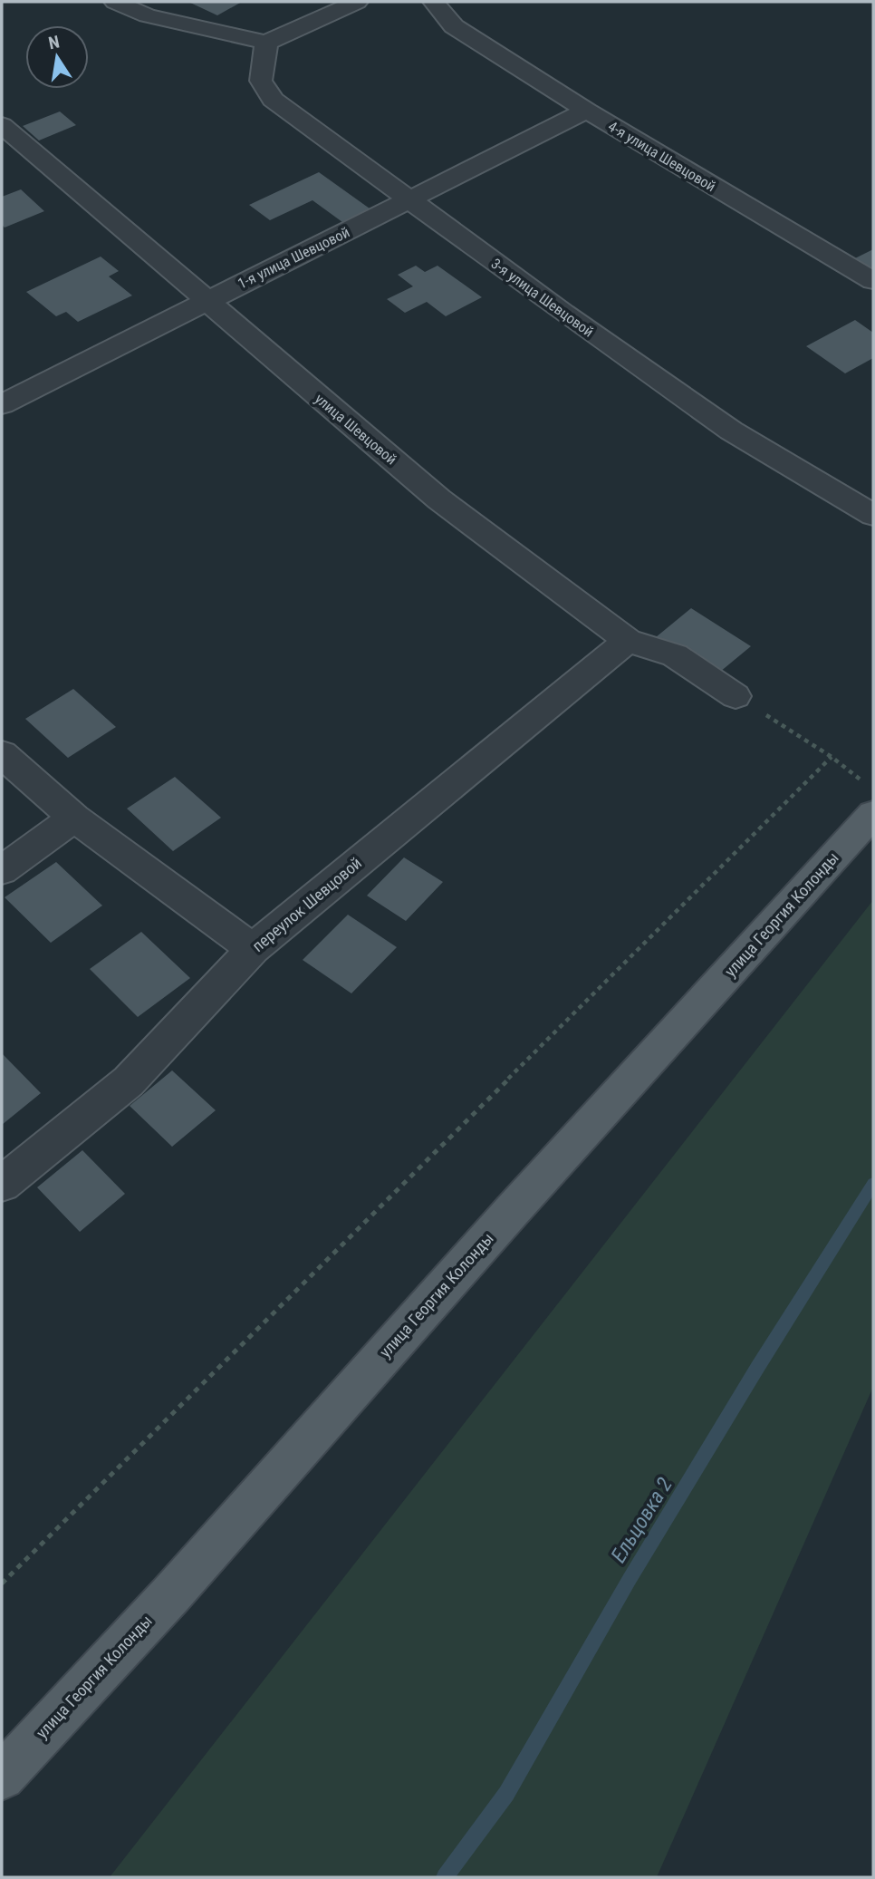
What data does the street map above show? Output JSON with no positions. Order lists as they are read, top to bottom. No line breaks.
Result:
{"streets":{"main road":["улица Георгия Колонды"],"street":["4-я улица Шевцовой","1-я улица Шевцовой","3-я улица Шевцовой","улица Шевцовой","переулок Шевцовой"]},"crossings":[["4-я улица Шевцовой","1-я улица Шевцовой"],["1-я улица Шевцовой","3-я улица Шевцовой"],["1-я улица Шевцовой","улица Шевцовой"],["улица Шевцовой","переулок Шевцовой"]],"water":["Ельцовка 2"],"north":"top"}
